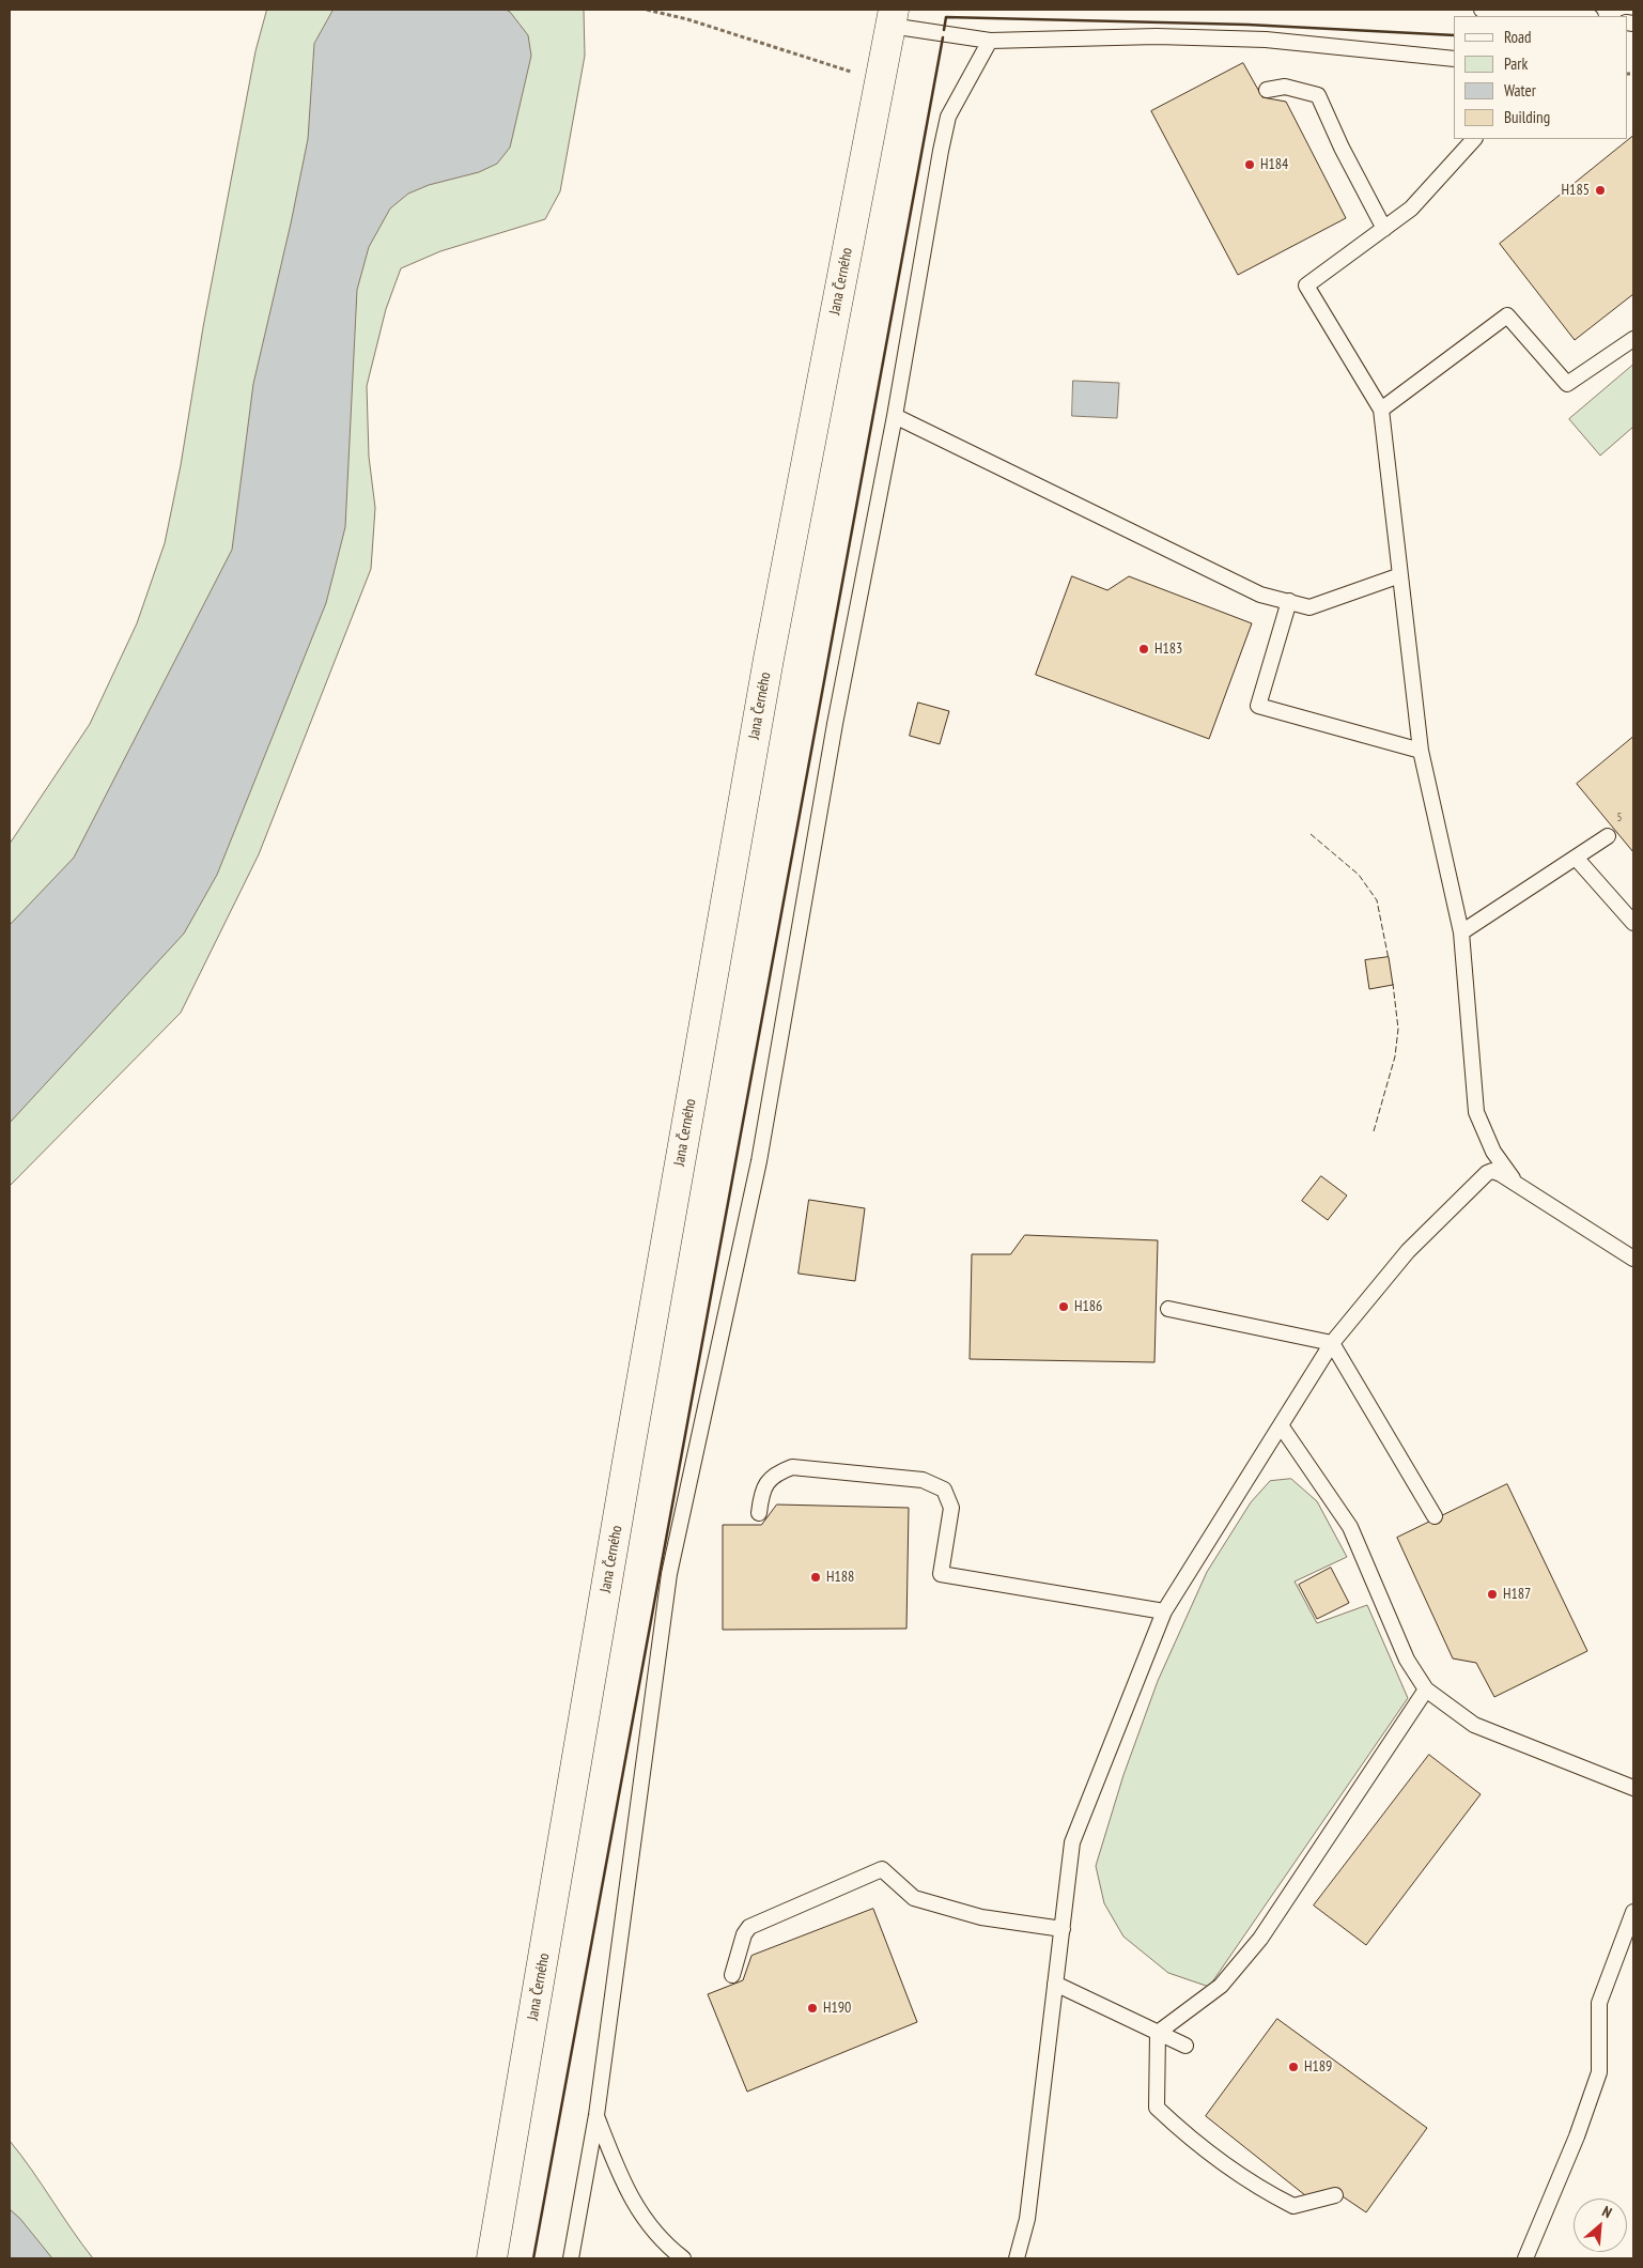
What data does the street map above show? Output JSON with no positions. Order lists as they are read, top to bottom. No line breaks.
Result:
{"streets":{"street":["Jana Černého"]},"places":["H184","H185","H183","H186","H188","H187","H190","H189"],"house_numbers":["5"],"legend":["Road","Park","Water","Building"],"north":"top right"}
